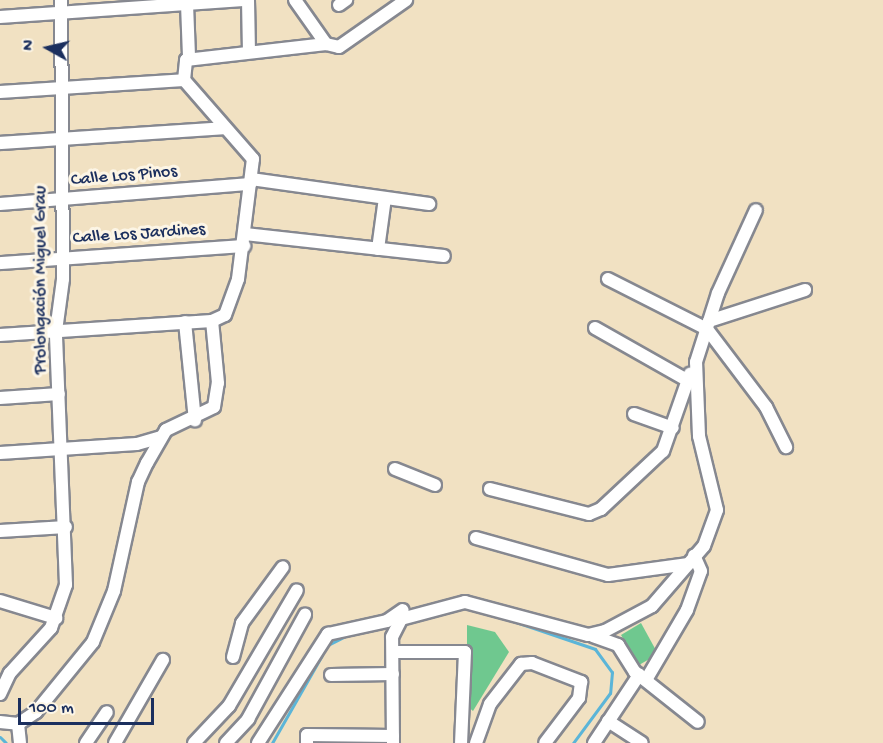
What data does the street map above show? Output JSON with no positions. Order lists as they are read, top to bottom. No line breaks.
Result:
{"streets":{"street":["Calle Los Pinos","Calle Los Jardines","Prolongación Miguel Grau"]},"crossings":[["Calle Los Pinos","Prolongación Miguel Grau"],["Calle Los Jardines","Prolongación Miguel Grau"]],"scale_bar":"100 m","north":"left"}
